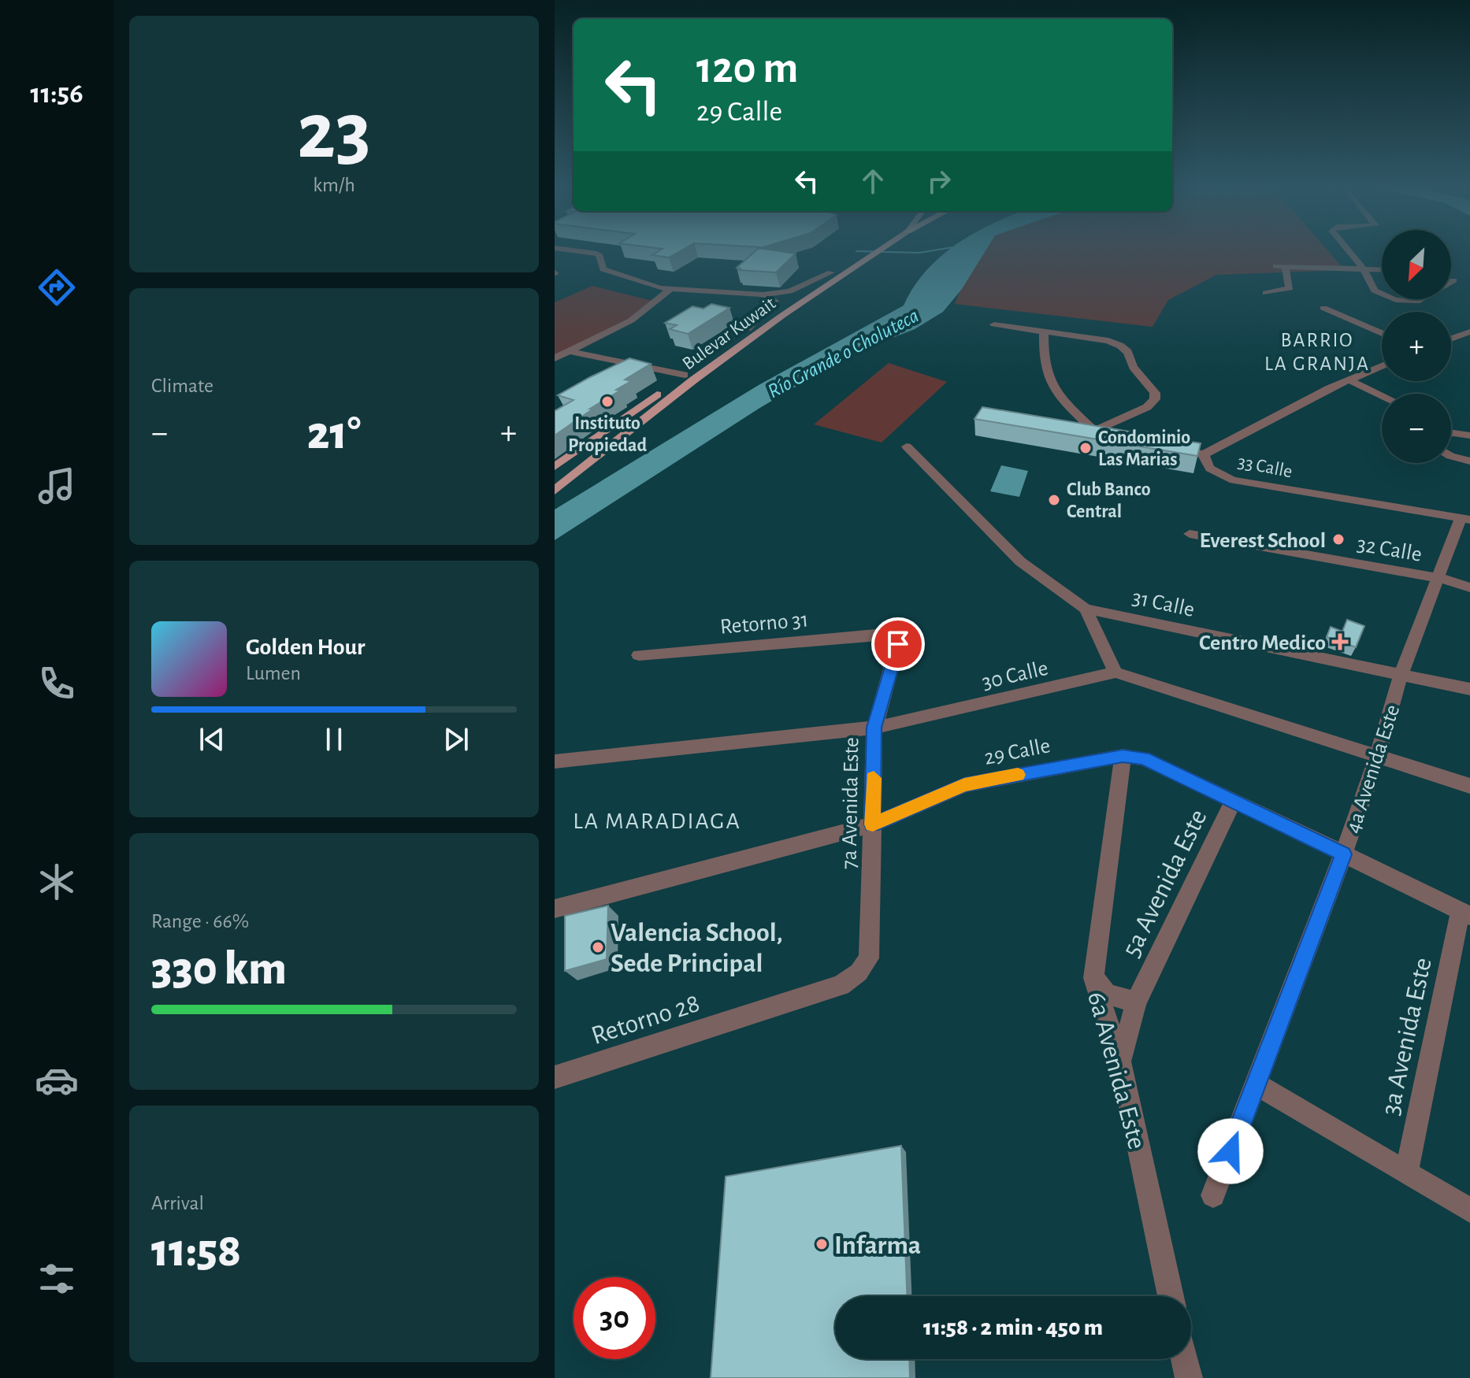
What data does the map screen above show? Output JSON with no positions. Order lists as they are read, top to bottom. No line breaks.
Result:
{"streets":{"main road":["Bulevar Kuwait"],"street":["33 Calle","32 Calle","31 Calle","Retorno 31","30 Calle","29 Calle","4a Avenida Este","7a Avenida Este","5a Avenida Este","Retorno 28","3a Avenida Este","6a Avenida Este"]},"crossings":[["33 Calle","4a Avenida Este"],["32 Calle","4a Avenida Este"],["31 Calle","4a Avenida Este"],["Retorno 31","7a Avenida Este"],["30 Calle","7a Avenida Este"],["29 Calle","4a Avenida Este"],["29 Calle","7a Avenida Este"],["29 Calle","5a Avenida Este"],["29 Calle","3a Avenida Este"],["29 Calle","6a Avenida Este"],["7a Avenida Este","Retorno 28"],["5a Avenida Este","6a Avenida Este"]],"districts":["BARRIO LA GRANJA","LA MARADIAGA"],"water":["Río Grande o Choluteca"],"places":{"other":["Instituto Propiedad","Condominio Las Marias","Club Banco Central","Everest School","Valencia School, Sede Principal","Infarma"],"health":["Centro Medico"]},"north":"bottom left","page":{"tabs":"11:56","tile":[["23","km/h"],"Climate",["Range · 66%","330 km"],["Arrival","11:58"]],"turn":["120 m","29 Calle"],"map_buttons":["+","−"],"heat":["−","21°","+"],"song":["Golden Hour","Lumen"],"limit":"30","trip":"11:58 · 2 min · 450 m"}}
